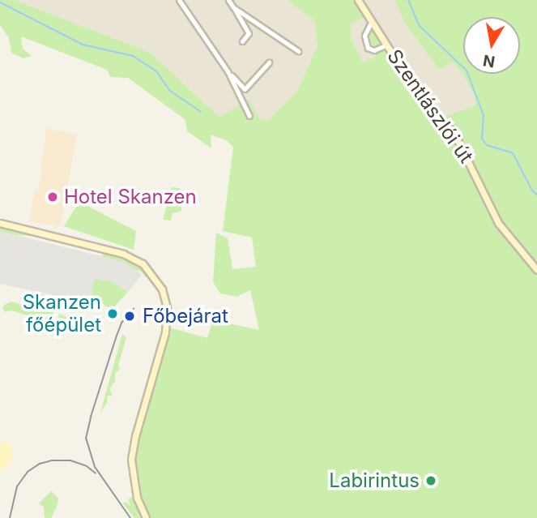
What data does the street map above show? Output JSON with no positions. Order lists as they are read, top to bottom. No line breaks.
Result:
{"streets":{"street":["Szentlászlói út"]},"places":["Hotel Skanzen","Skanzen főépület","Főbejárat","Labirintus"],"north":"bottom"}
